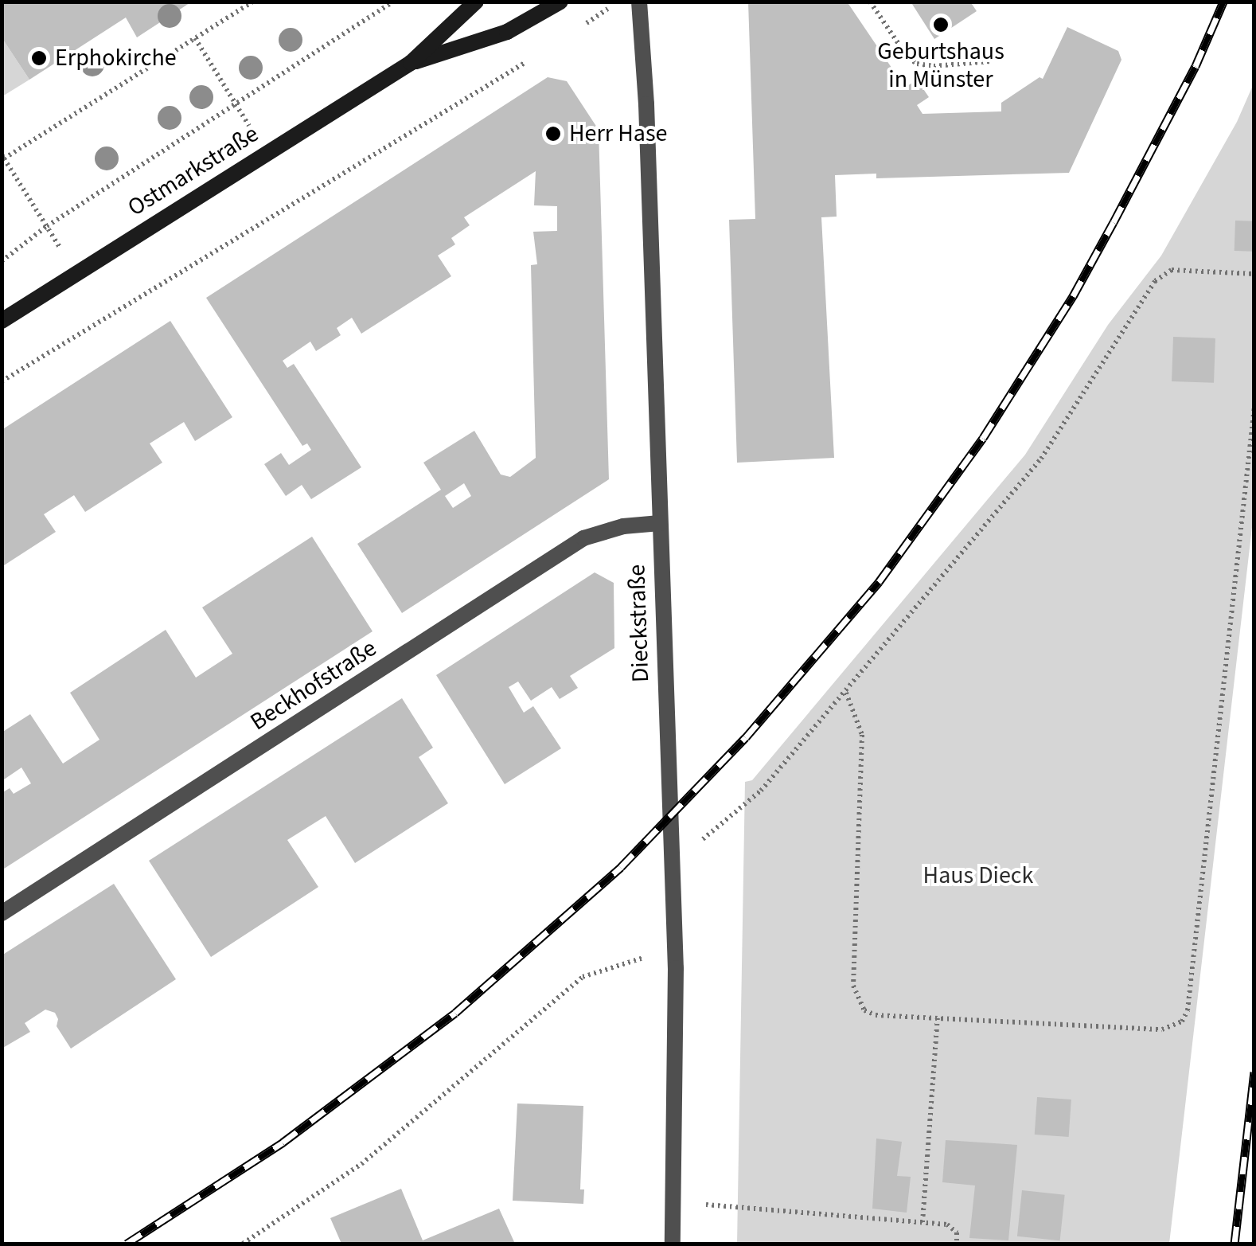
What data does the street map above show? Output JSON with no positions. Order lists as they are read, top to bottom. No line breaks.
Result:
{"streets":{"street":["Ostmarkstraße","Dieckstraße","Beckhofstraße"]},"crossings":[["Dieckstraße","Beckhofstraße"]],"parks":["Haus Dieck"],"places":["Geburtshaus in Münster","Erphokirche","Herr Hase"]}
